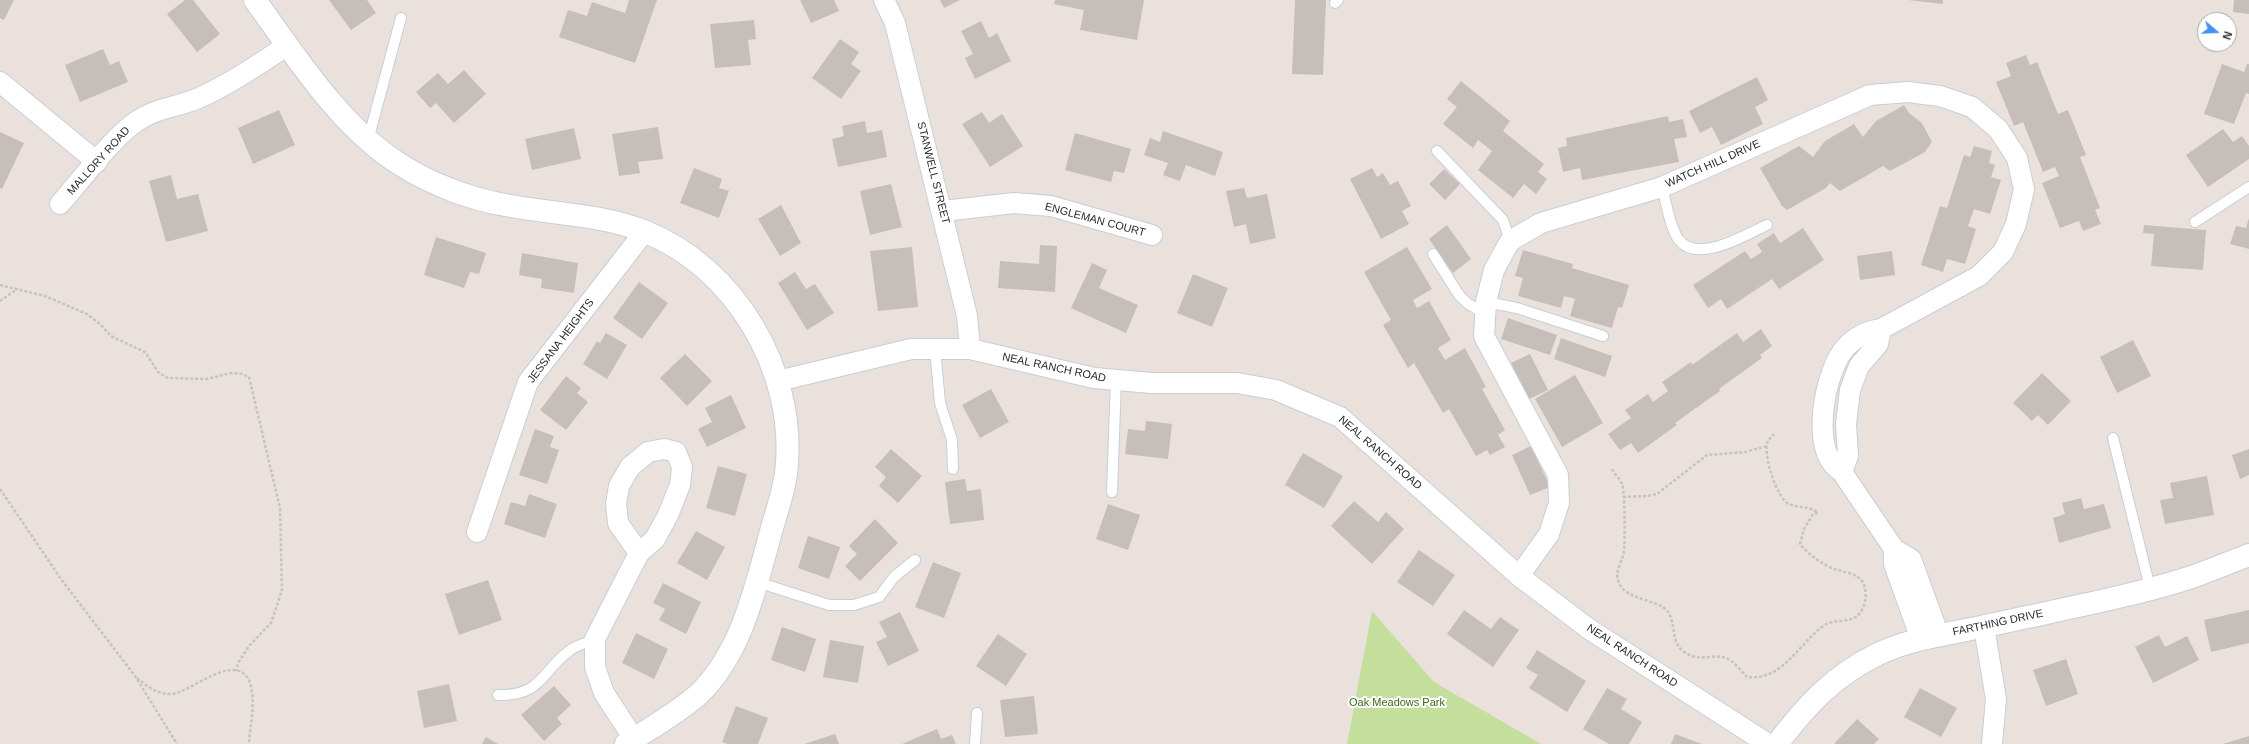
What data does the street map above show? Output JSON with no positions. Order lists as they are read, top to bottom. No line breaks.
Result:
{"streets":{"street":["MALLORY ROAD","WATCH HILL DRIVE","STANWELL STREET","ENGLEMAN COURT","JESSANA HEIGHTS","NEAL RANCH ROAD","FARTHING DRIVE"]},"crossings":[["WATCH HILL DRIVE","FARTHING DRIVE"],["STANWELL STREET","ENGLEMAN COURT"],["STANWELL STREET","NEAL RANCH ROAD"]],"parks":["Oak Meadows Park"],"north":"right"}
